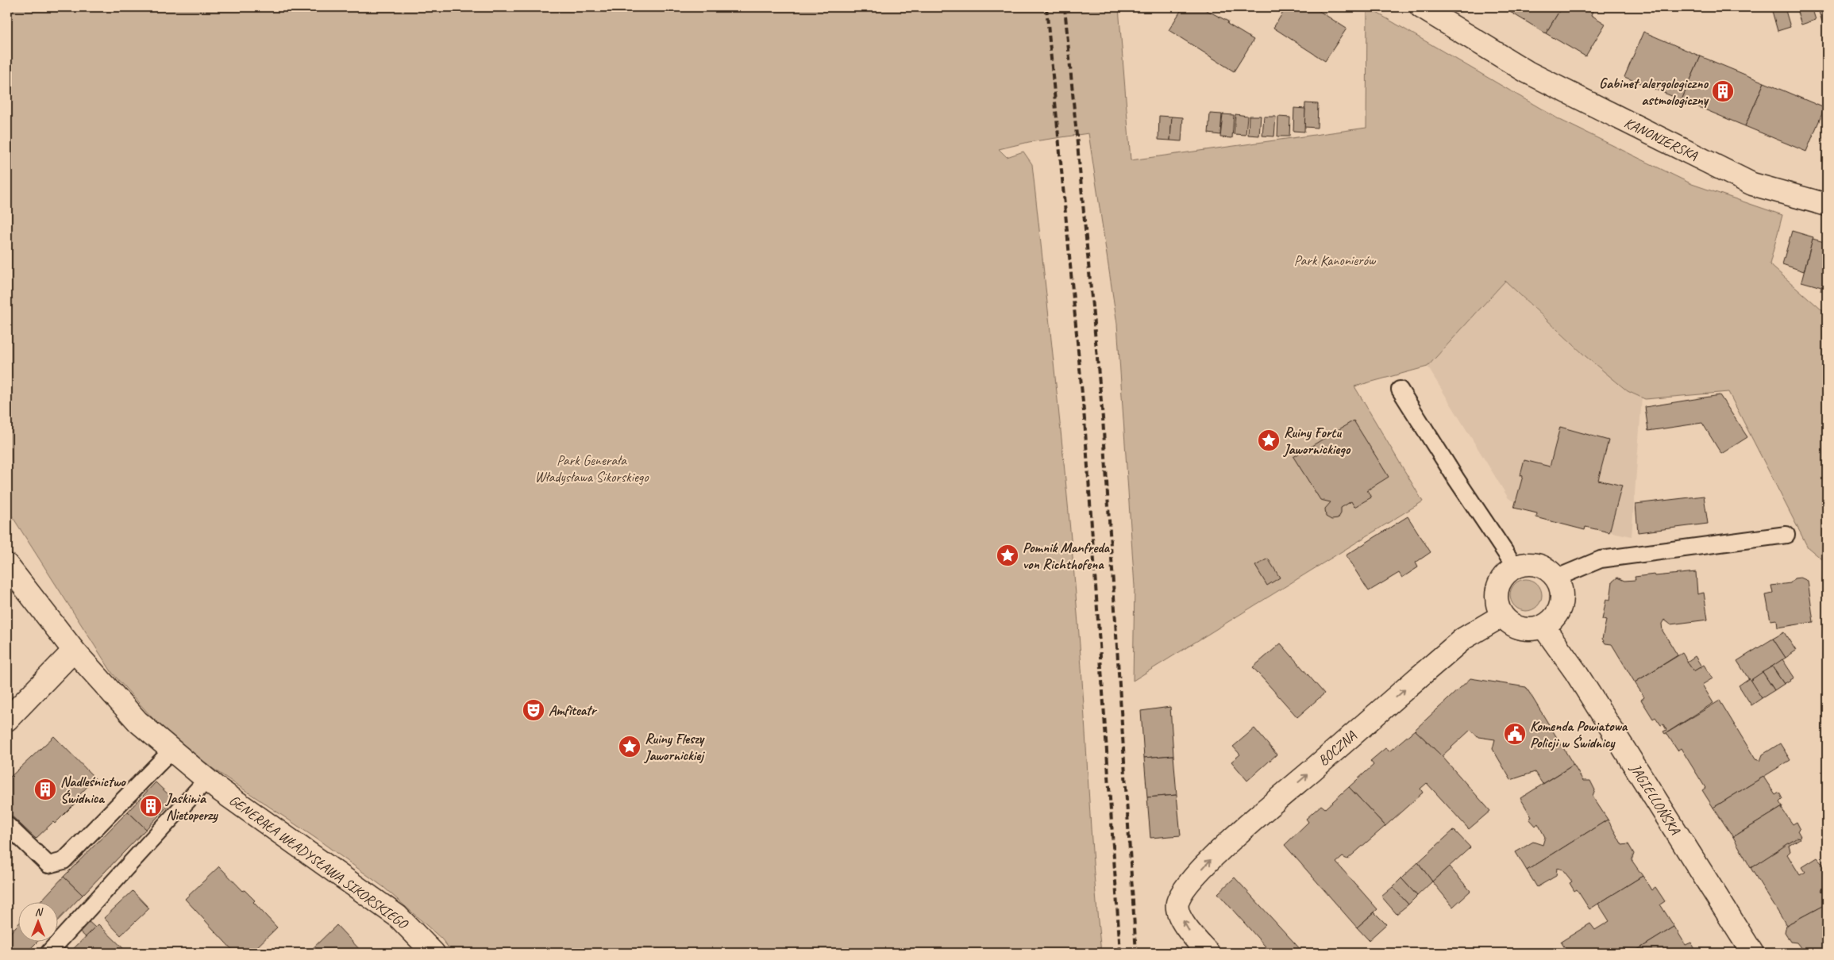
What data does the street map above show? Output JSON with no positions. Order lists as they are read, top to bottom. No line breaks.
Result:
{"streets":{"street":["KANONIERSKA","BOCZNA","JAGIELLOŃSKA","GENERAŁA WŁADYSŁAWA SIKORSKIEGO"]},"crossings":[["BOCZNA","JAGIELLOŃSKA"]],"one_way":["BOCZNA"],"parks":["Park Kanonierów","Park Generała Władysława Sikorskiego"],"places":{"building":["Gabinet alergologiczno astmologiczny","Nadleśnictwo Świdnica","Jaskinia Nietoperzy"],"place":["Ruiny Fortu Jawornickiego","Pomnik Manfreda von Richthofena","Ruiny Fleszy Jawornickiej"],"theatre":["Amfiteatr"],"public building":["Komenda Powiatowa Policji w Świdnicy"]},"north":"top"}
